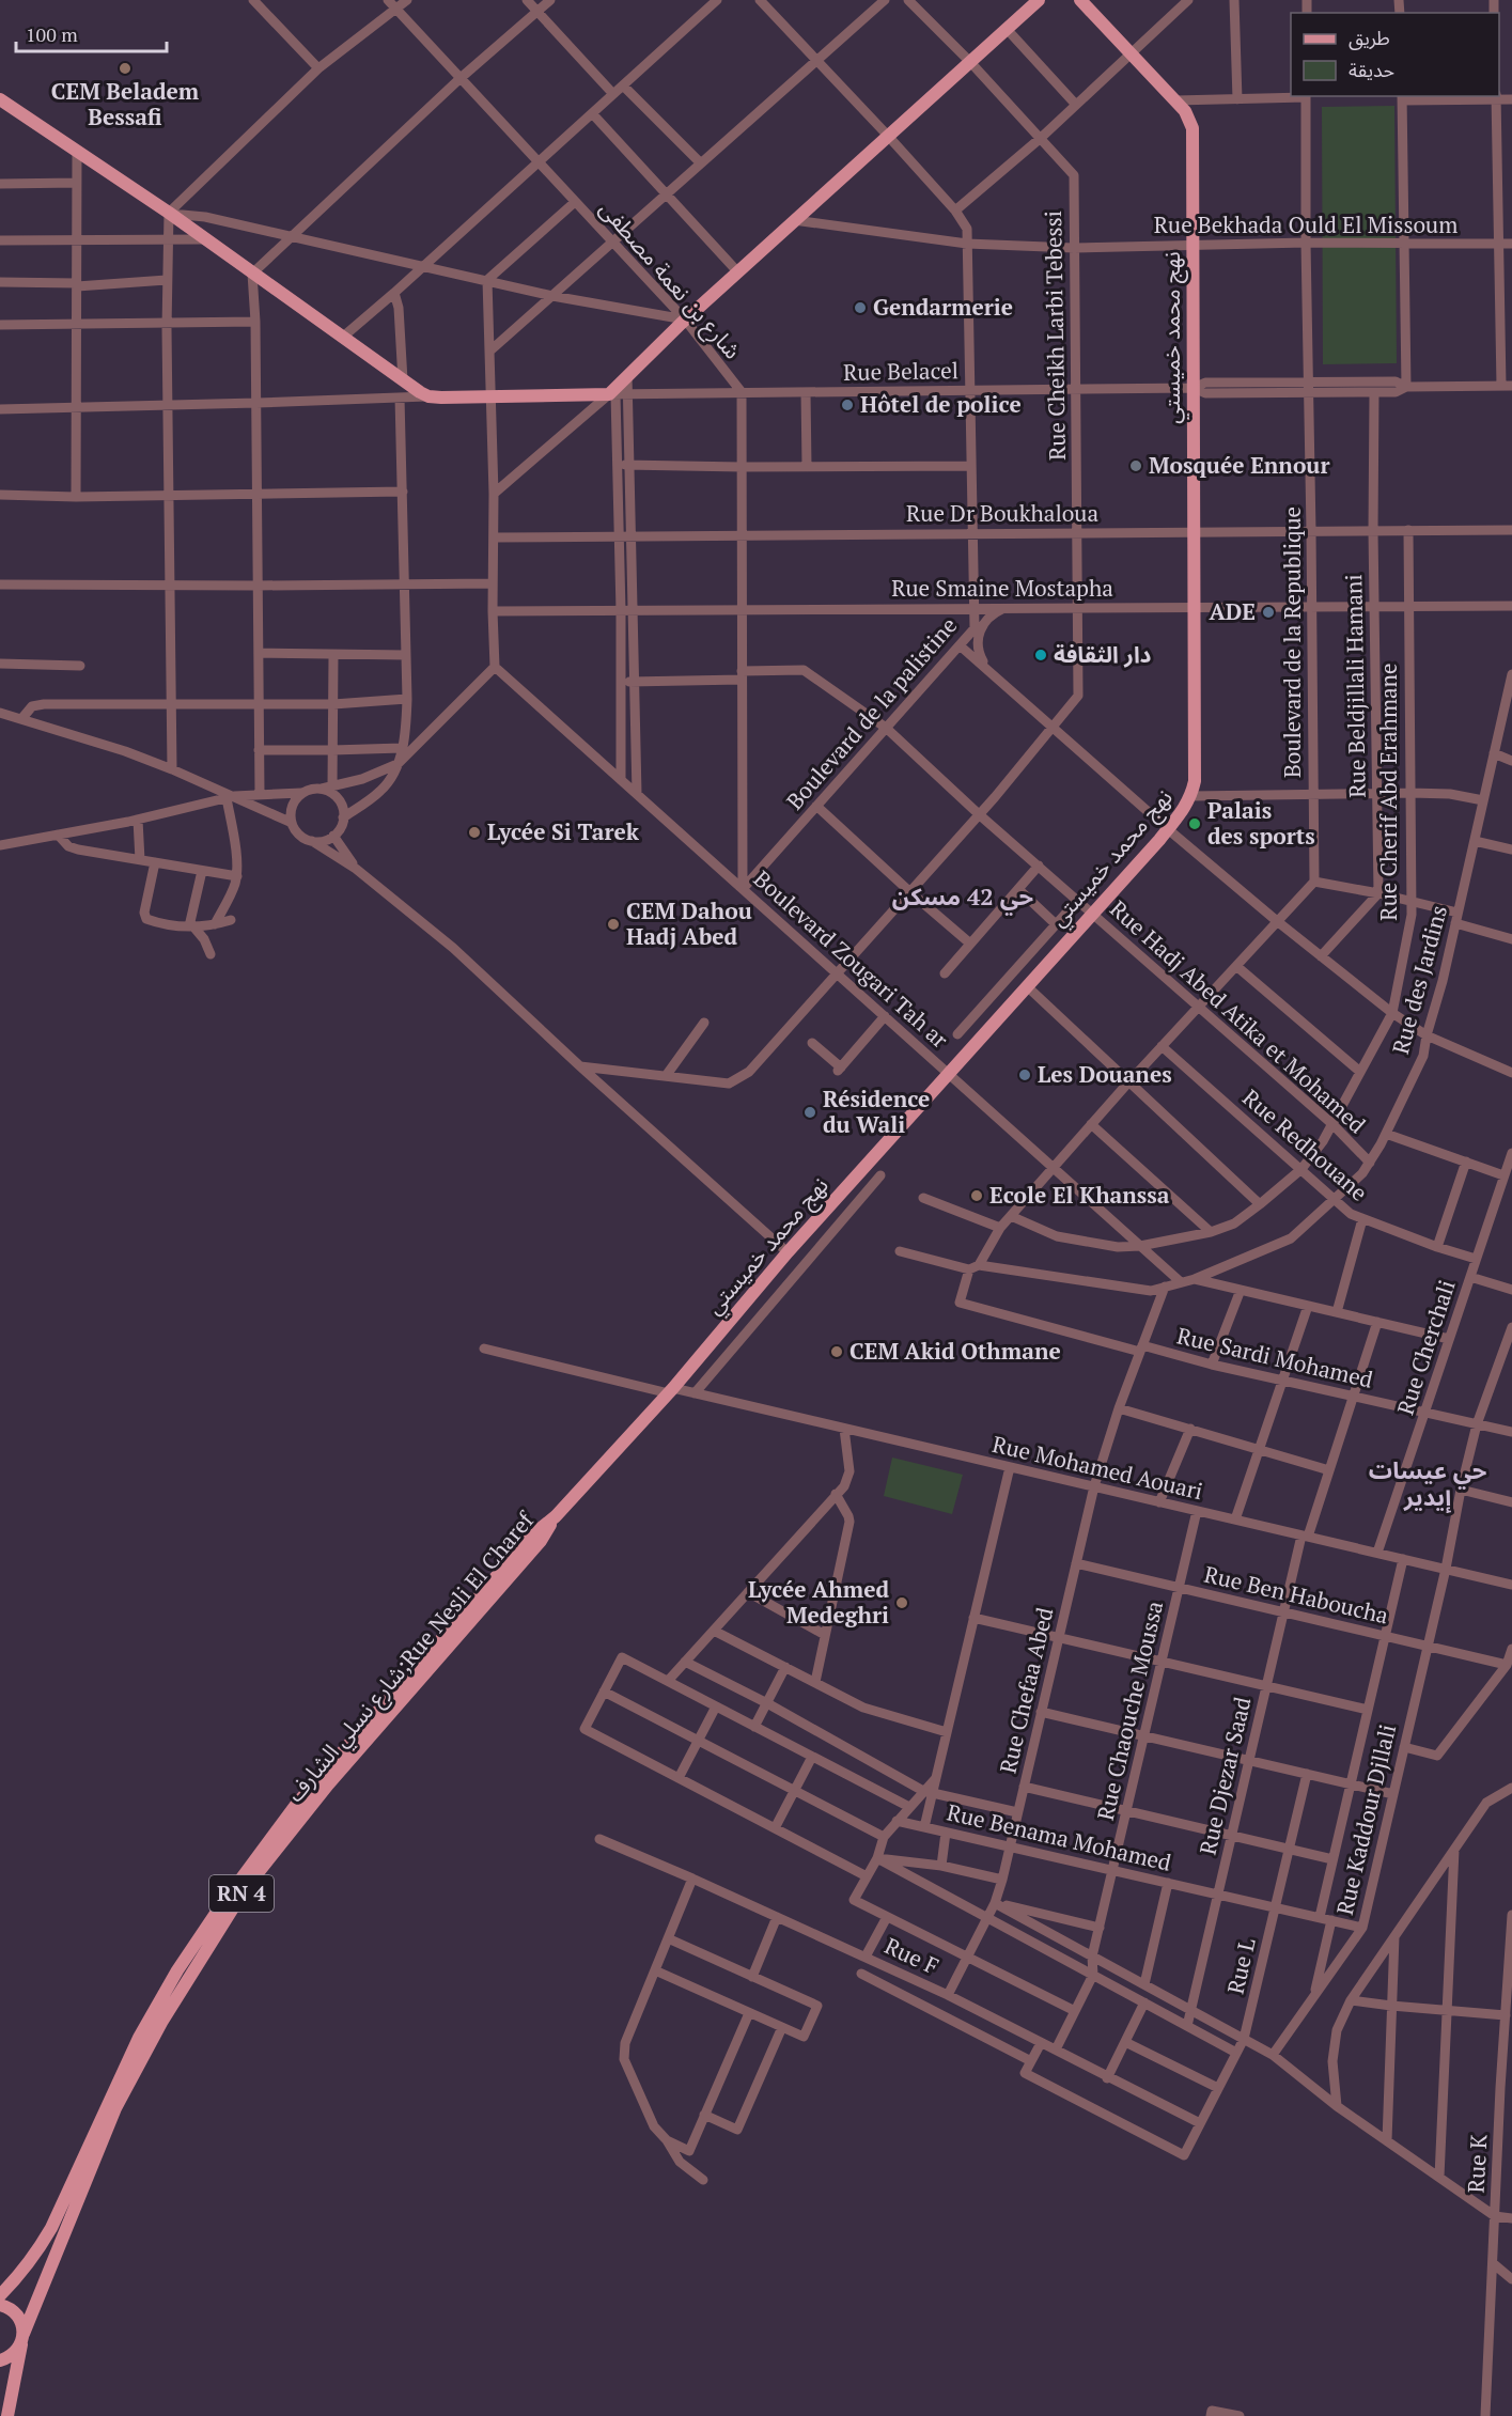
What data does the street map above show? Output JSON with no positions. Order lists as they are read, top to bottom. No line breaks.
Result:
{"streets":{"main road":["نهج محمد خميستي","شارع نسلي الشارف;Rue Nesli El Charef","RN 4"],"street":["Rue Bekhada Ould El Missoum","شارع بن نعمة مصطفى","Rue Cheikh Larbi Tebessi","Rue Belacel","Rue Dr Boukhaloua","Rue Smaine Mostapha","Boulevard de la Republique","Rue Beldjillali Hamani","Boulevard de la palistine","Rue Cherif Abd Erahmane","Boulevard Zougari Tah ar","Rue des Jardins","Rue Hadj Abed Atika et Mohamed","Rue Redhouane","Rue Cherchali","Rue Sardi Mohamed","Rue Mohamed Aouari","Rue Ben Haboucha","Rue Chefaa Abed","Rue Chaouche Moussa","Rue Djezar Saad","Rue Kaddour Djllali","Rue Benama Mohamed","Rue F","Rue L","Rue K"]},"crossings":[["Rue Bekhada Ould El Missoum","Rue Cheikh Larbi Tebessi"],["Rue Bekhada Ould El Missoum","نهج محمد خميستي"],["Rue Bekhada Ould El Missoum","Boulevard de la Republique"],["Rue Bekhada Ould El Missoum","Boulevard de la palistine"],["شارع بن نعمة مصطفى","Rue Belacel"],["شارع بن نعمة مصطفى","Rue Dr Boukhaloua"],["شارع بن نعمة مصطفى","Rue Smaine Mostapha"],["شارع بن نعمة مصطفى","Boulevard de la palistine"],["شارع بن نعمة مصطفى","Boulevard Zougari Tah ar"],["شارع بن نعمة مصطفى","Rue Hadj Abed Atika et Mohamed"],["Rue Cheikh Larbi Tebessi","Rue Belacel"],["Rue Cheikh Larbi Tebessi","Rue Dr Boukhaloua"],["Rue Cheikh Larbi Tebessi","Rue Smaine Mostapha"],["Rue Cheikh Larbi Tebessi","Boulevard Zougari Tah ar"],["Rue Cheikh Larbi Tebessi","Rue Hadj Abed Atika et Mohamed"],["نهج محمد خميستي","Rue Belacel"],["نهج محمد خميستي","Rue Dr Boukhaloua"],["نهج محمد خميستي","Rue Smaine Mostapha"],["نهج محمد خميستي","Boulevard Zougari Tah ar"],["نهج محمد خميستي","Rue Hadj Abed Atika et Mohamed"],["نهج محمد خميستي","Rue Mohamed Aouari"],["نهج محمد خميستي","شارع نسلي الشارف;Rue Nesli El Charef"],["Rue Belacel","Boulevard de la palistine"],["Rue Dr Boukhaloua","Boulevard de la Republique"],["Rue Dr Boukhaloua","Rue Beldjillali Hamani"],["Rue Dr Boukhaloua","Boulevard de la palistine"],["Rue Dr Boukhaloua","Rue Cherif Abd Erahmane"],["Rue Smaine Mostapha","Boulevard de la Republique"],["Rue Smaine Mostapha","Rue Beldjillali Hamani"],["Rue Smaine Mostapha","Boulevard de la palistine"],["Rue Smaine Mostapha","Rue Cherif Abd Erahmane"],["Boulevard de la palistine","Boulevard Zougari Tah ar"],["Boulevard de la palistine","Rue Hadj Abed Atika et Mohamed"],["Rue Cherif Abd Erahmane","Boulevard Zougari Tah ar"],["Rue Cherif Abd Erahmane","Rue Hadj Abed Atika et Mohamed"],["Rue Cherif Abd Erahmane","Rue Redhouane"],["Boulevard Zougari Tah ar","Rue des Jardins"],["Rue des Jardins","Rue Hadj Abed Atika et Mohamed"],["Rue des Jardins","Rue Redhouane"],["Rue des Jardins","Rue Sardi Mohamed"],["Rue des Jardins","Rue Chefaa Abed"],["Rue Redhouane","Rue Cherchali"],["Rue Cherchali","Rue Sardi Mohamed"],["Rue Cherchali","Rue Mohamed Aouari"],["Rue Sardi Mohamed","Rue Chefaa Abed"],["Rue Sardi Mohamed","Rue Djezar Saad"],["Rue Sardi Mohamed","Rue Kaddour Djllali"],["Rue Mohamed Aouari","Rue Chefaa Abed"],["Rue Mohamed Aouari","Rue Chaouche Moussa"],["Rue Mohamed Aouari","Rue Djezar Saad"],["Rue Mohamed Aouari","Rue Kaddour Djllali"],["Rue Ben Haboucha","Rue Chefaa Abed"],["Rue Ben Haboucha","Rue Chaouche Moussa"],["Rue Ben Haboucha","Rue Djezar Saad"],["Rue Ben Haboucha","Rue Kaddour Djllali"],["شارع نسلي الشارف;Rue Nesli El Charef","RN 4"],["Rue Chefaa Abed","Rue Benama Mohamed"],["Rue Chefaa Abed","Rue F"],["Rue Chaouche Moussa","Rue Benama Mohamed"],["Rue Djezar Saad","Rue Benama Mohamed"],["Rue Kaddour Djllali","Rue Benama Mohamed"],["Rue Benama Mohamed","Rue L"],["Rue F","Rue L"]],"districts":["حي 42 مسكن","حي عيسات إيدير"],"places":["CEM Beladem Bessafi","Gendarmerie","Hôtel de police","Mosquée Ennour","ADE","دار الثقافة","Palais des sports","Lycée Si Tarek","CEM Dahou Hadj Abed","Les Douanes","Résidence du Wali","Ecole El Khanssa","CEM Akid Othmane","Lycée Ahmed Medeghri"],"legend":["طريق","حديقة"],"scale_bar":"100 m"}
